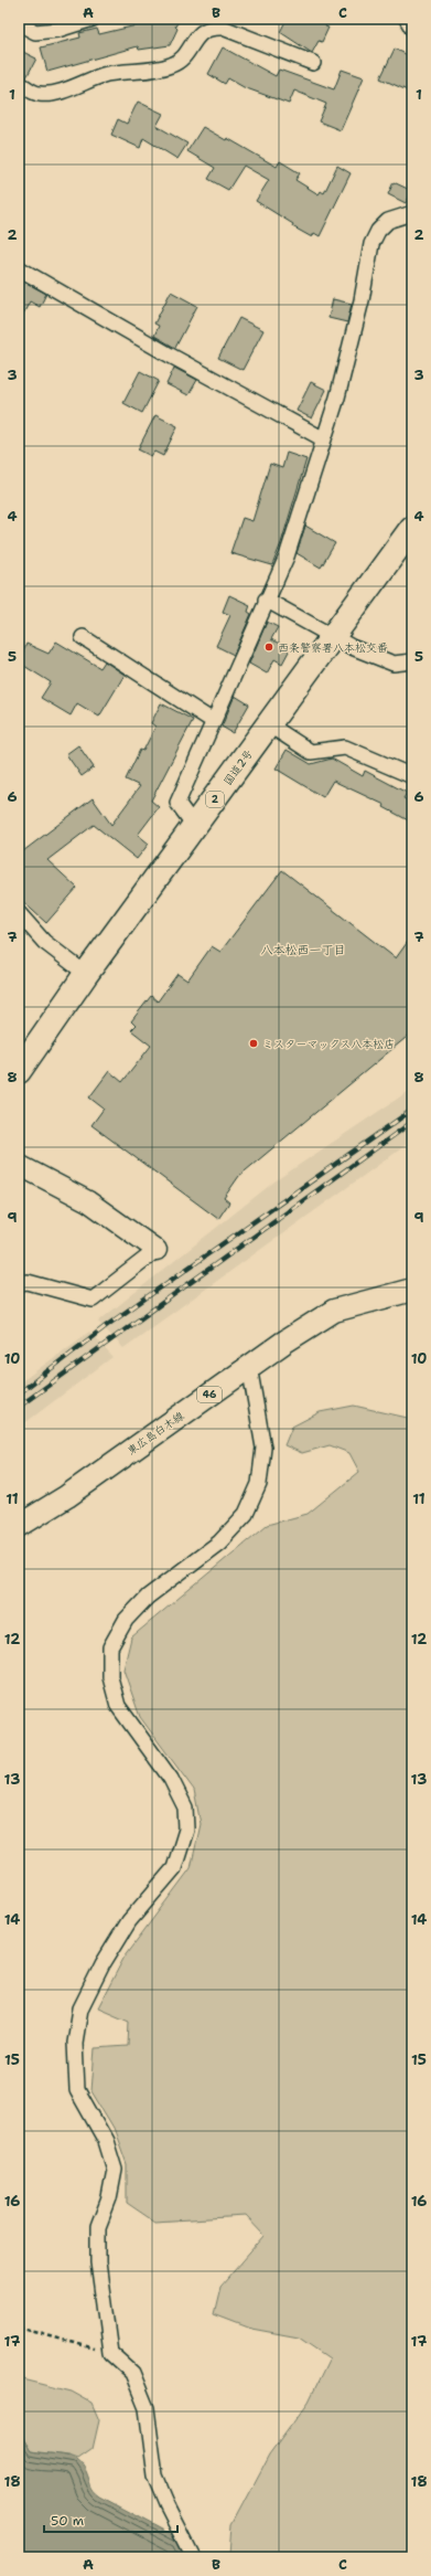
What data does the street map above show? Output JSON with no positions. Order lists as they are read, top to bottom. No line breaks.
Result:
{"streets":{"highway":["国道2号","2"],"main road":["46","東広島白木線"]},"districts":["八本松西一丁目"],"places":["西条警察署八本松交番","ミスターマックス八本松店"],"scale_bar":"50 m","grid":{"columns":["A","B","C"],"rows":["1","2","3","4","5","6","7","8","9","10","11","12","13","14","15","16","17","18"]}}
